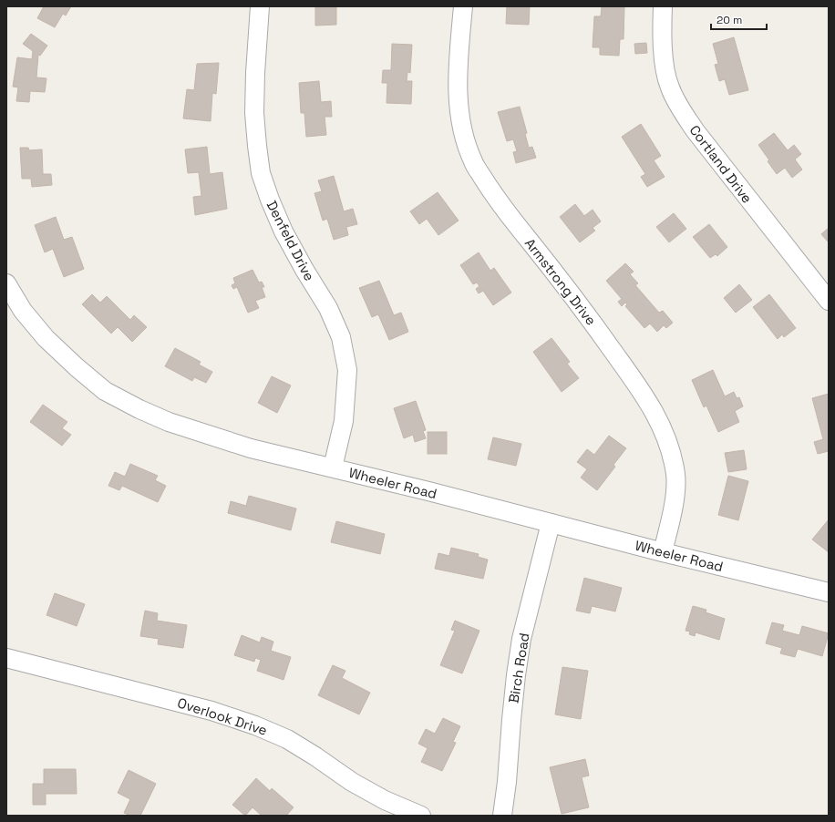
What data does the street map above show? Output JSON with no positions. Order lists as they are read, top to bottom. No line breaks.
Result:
{"streets":{"street":["Cortland Drive","Denfeld Drive","Armstrong Drive","Wheeler Road","Birch Road","Overlook Drive"]},"crossings":[["Denfeld Drive","Wheeler Road"],["Armstrong Drive","Wheeler Road"],["Wheeler Road","Birch Road"]],"scale_bar":"20 m"}
